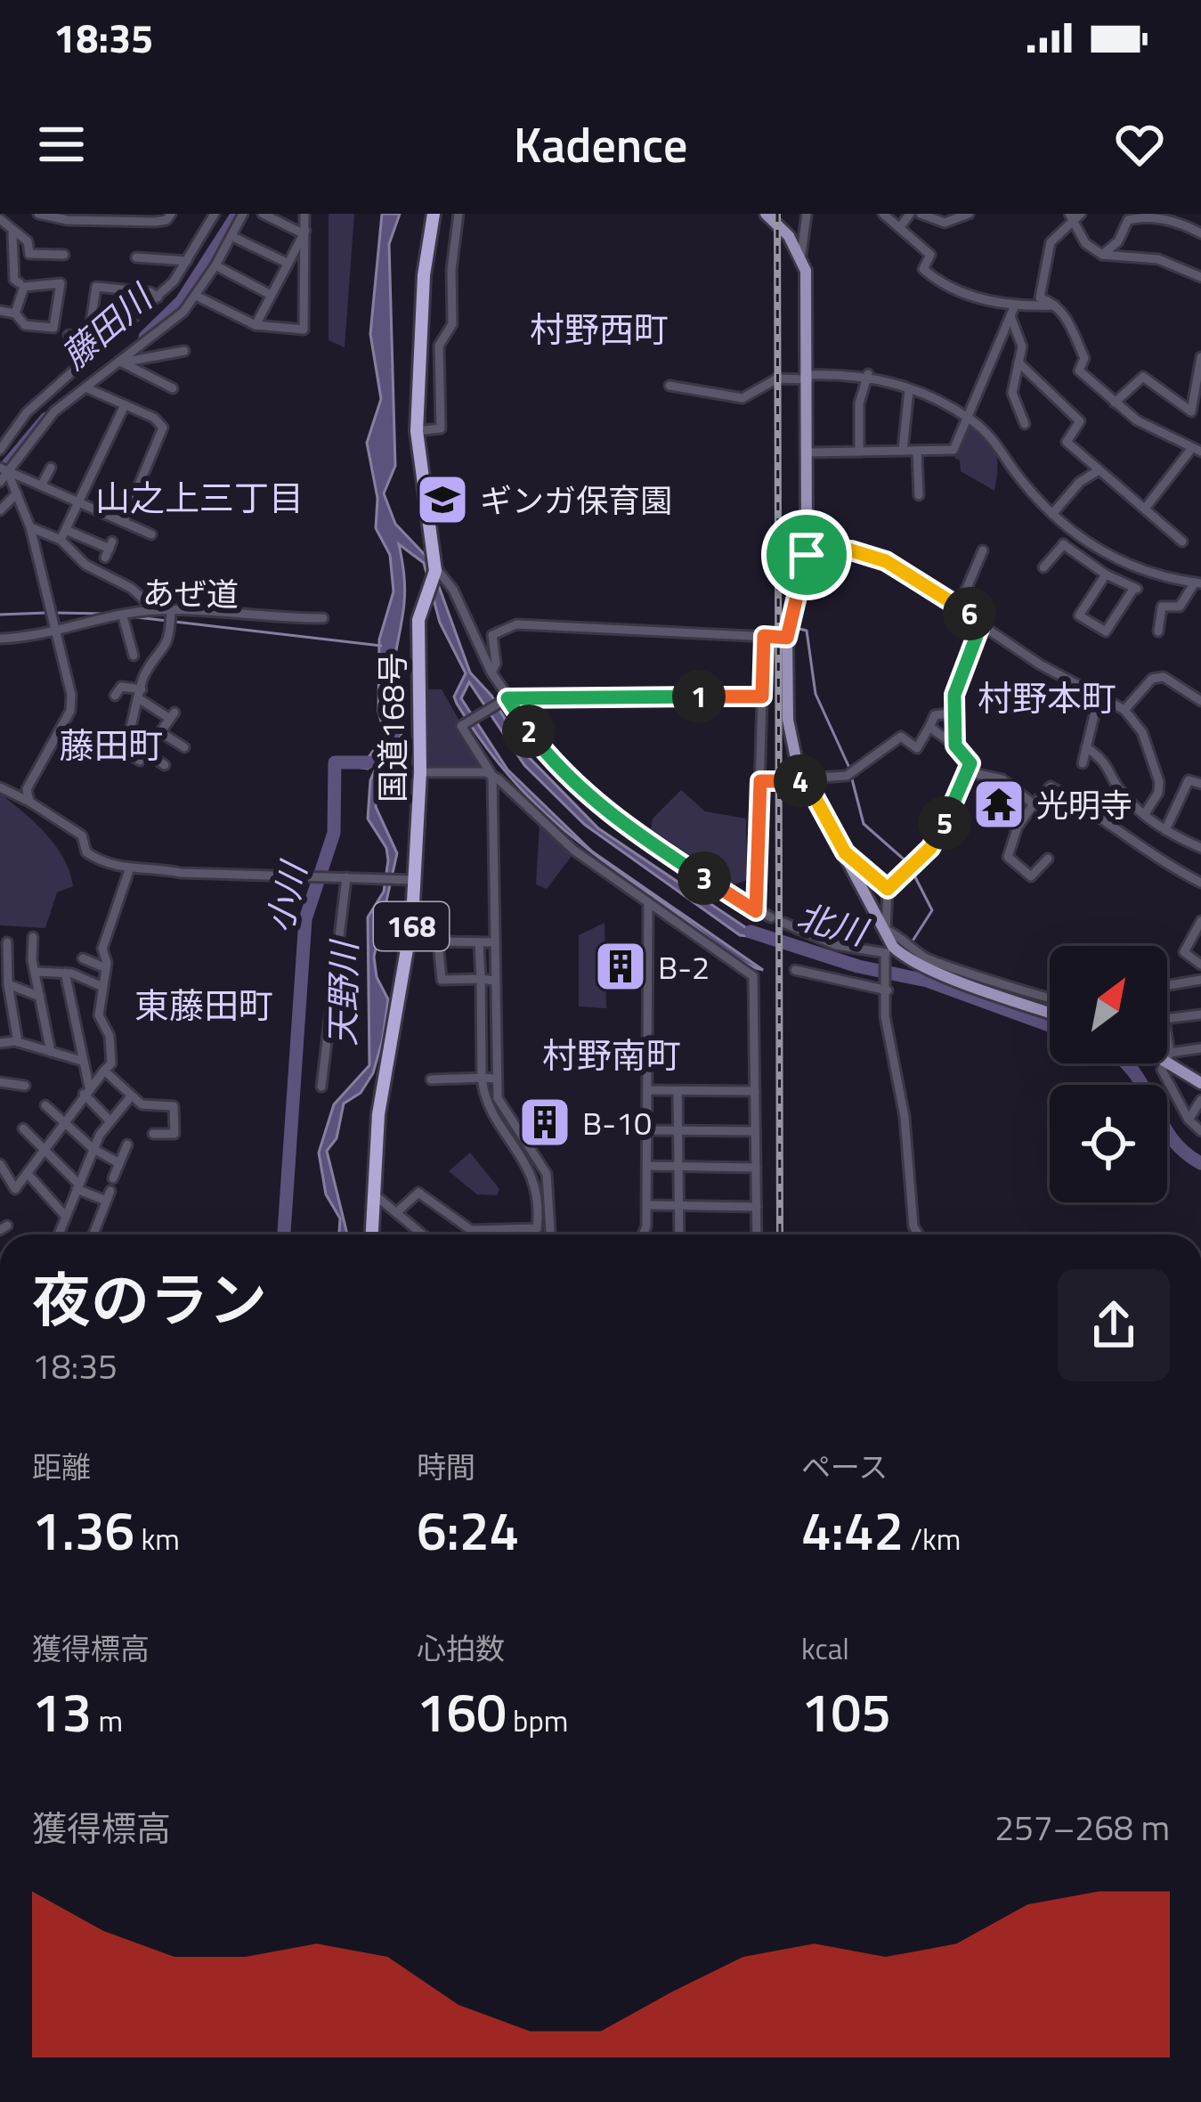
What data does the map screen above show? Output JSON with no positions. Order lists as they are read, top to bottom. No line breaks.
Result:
{"streets":{"highway":["国道168号","168"],"street":["あぜ道"]},"districts":["村野西町","山之上三丁目","村野本町","藤田町","東藤田町","村野南町"],"water":["藤田川","小川","北川","天野川"],"places":{"school or university":["ギンガ保育園"],"temple":["光明寺"],"building":["B-2","B-10"]},"north":"top right","page":{"status":"18:35","header":"Kadence","pins":["6","1","2","4","5","3"],"heading":["夜のラン","18:35"],"stats":[["距離","1.36 km"],["時間","6:24"],["ペース","4:42 /km"],["獲得標高","13 m"],["心拍数","160 bpm"],["kcal","105"]],"chart":["獲得標高","257–268 m"]}}
